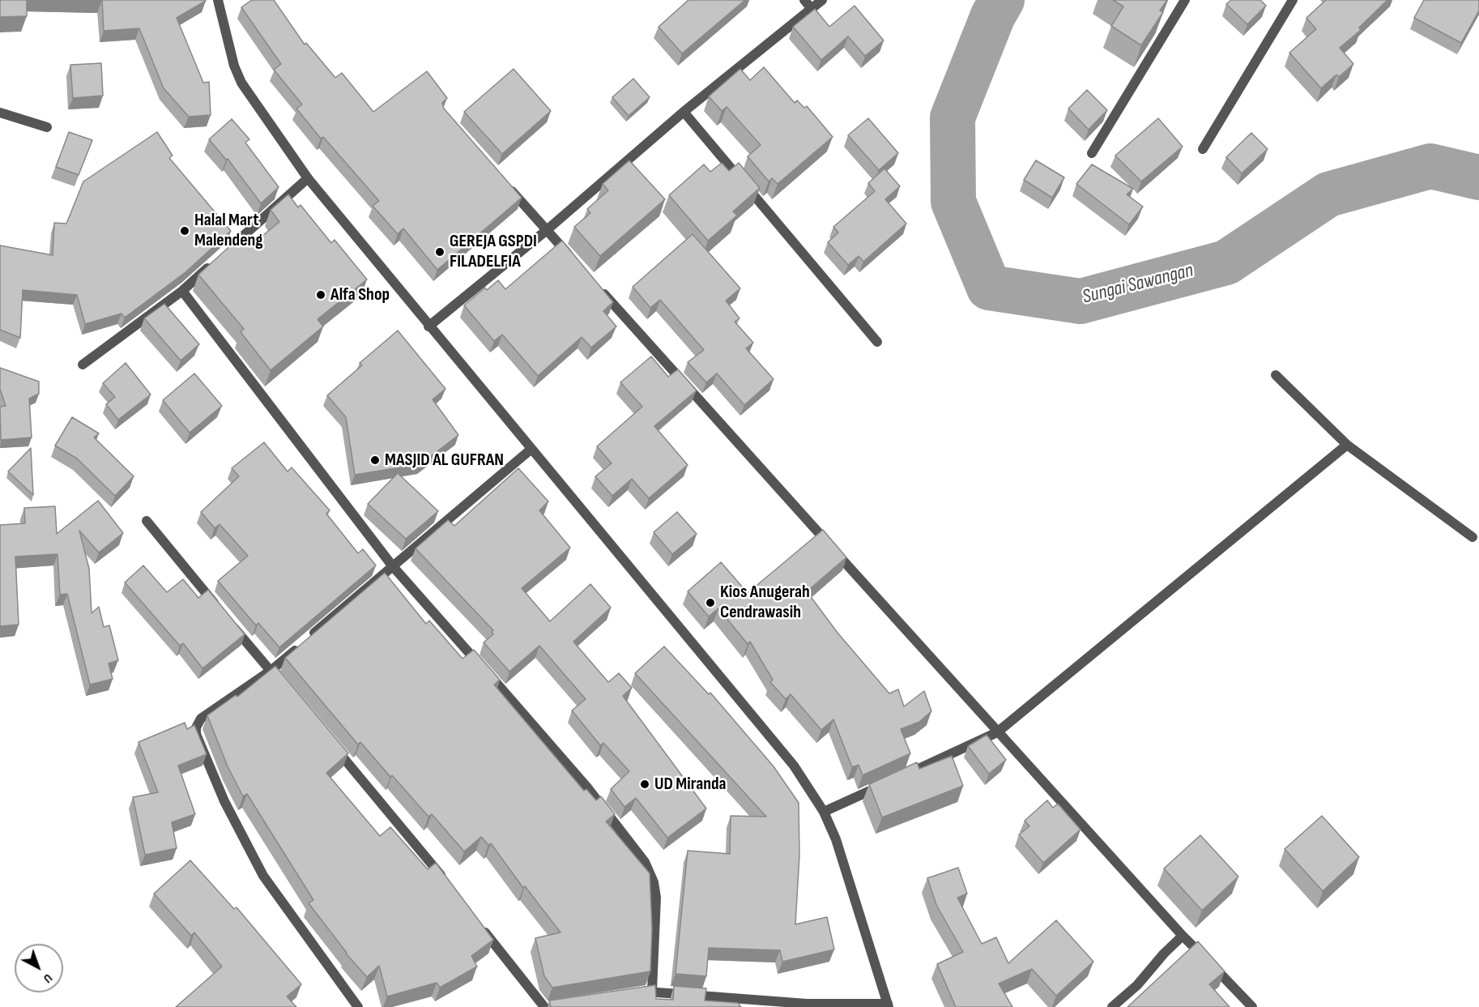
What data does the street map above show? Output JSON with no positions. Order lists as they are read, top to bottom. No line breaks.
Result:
{"water":["Sungai Sawangan"],"places":["Halal Mart Malendeng","GEREJA GSPDI FILADELFIA","Alfa Shop","MASJID AL GUFRAN","Kios Anugerah Cendrawasih","UD Miranda"],"north":"bottom right"}
